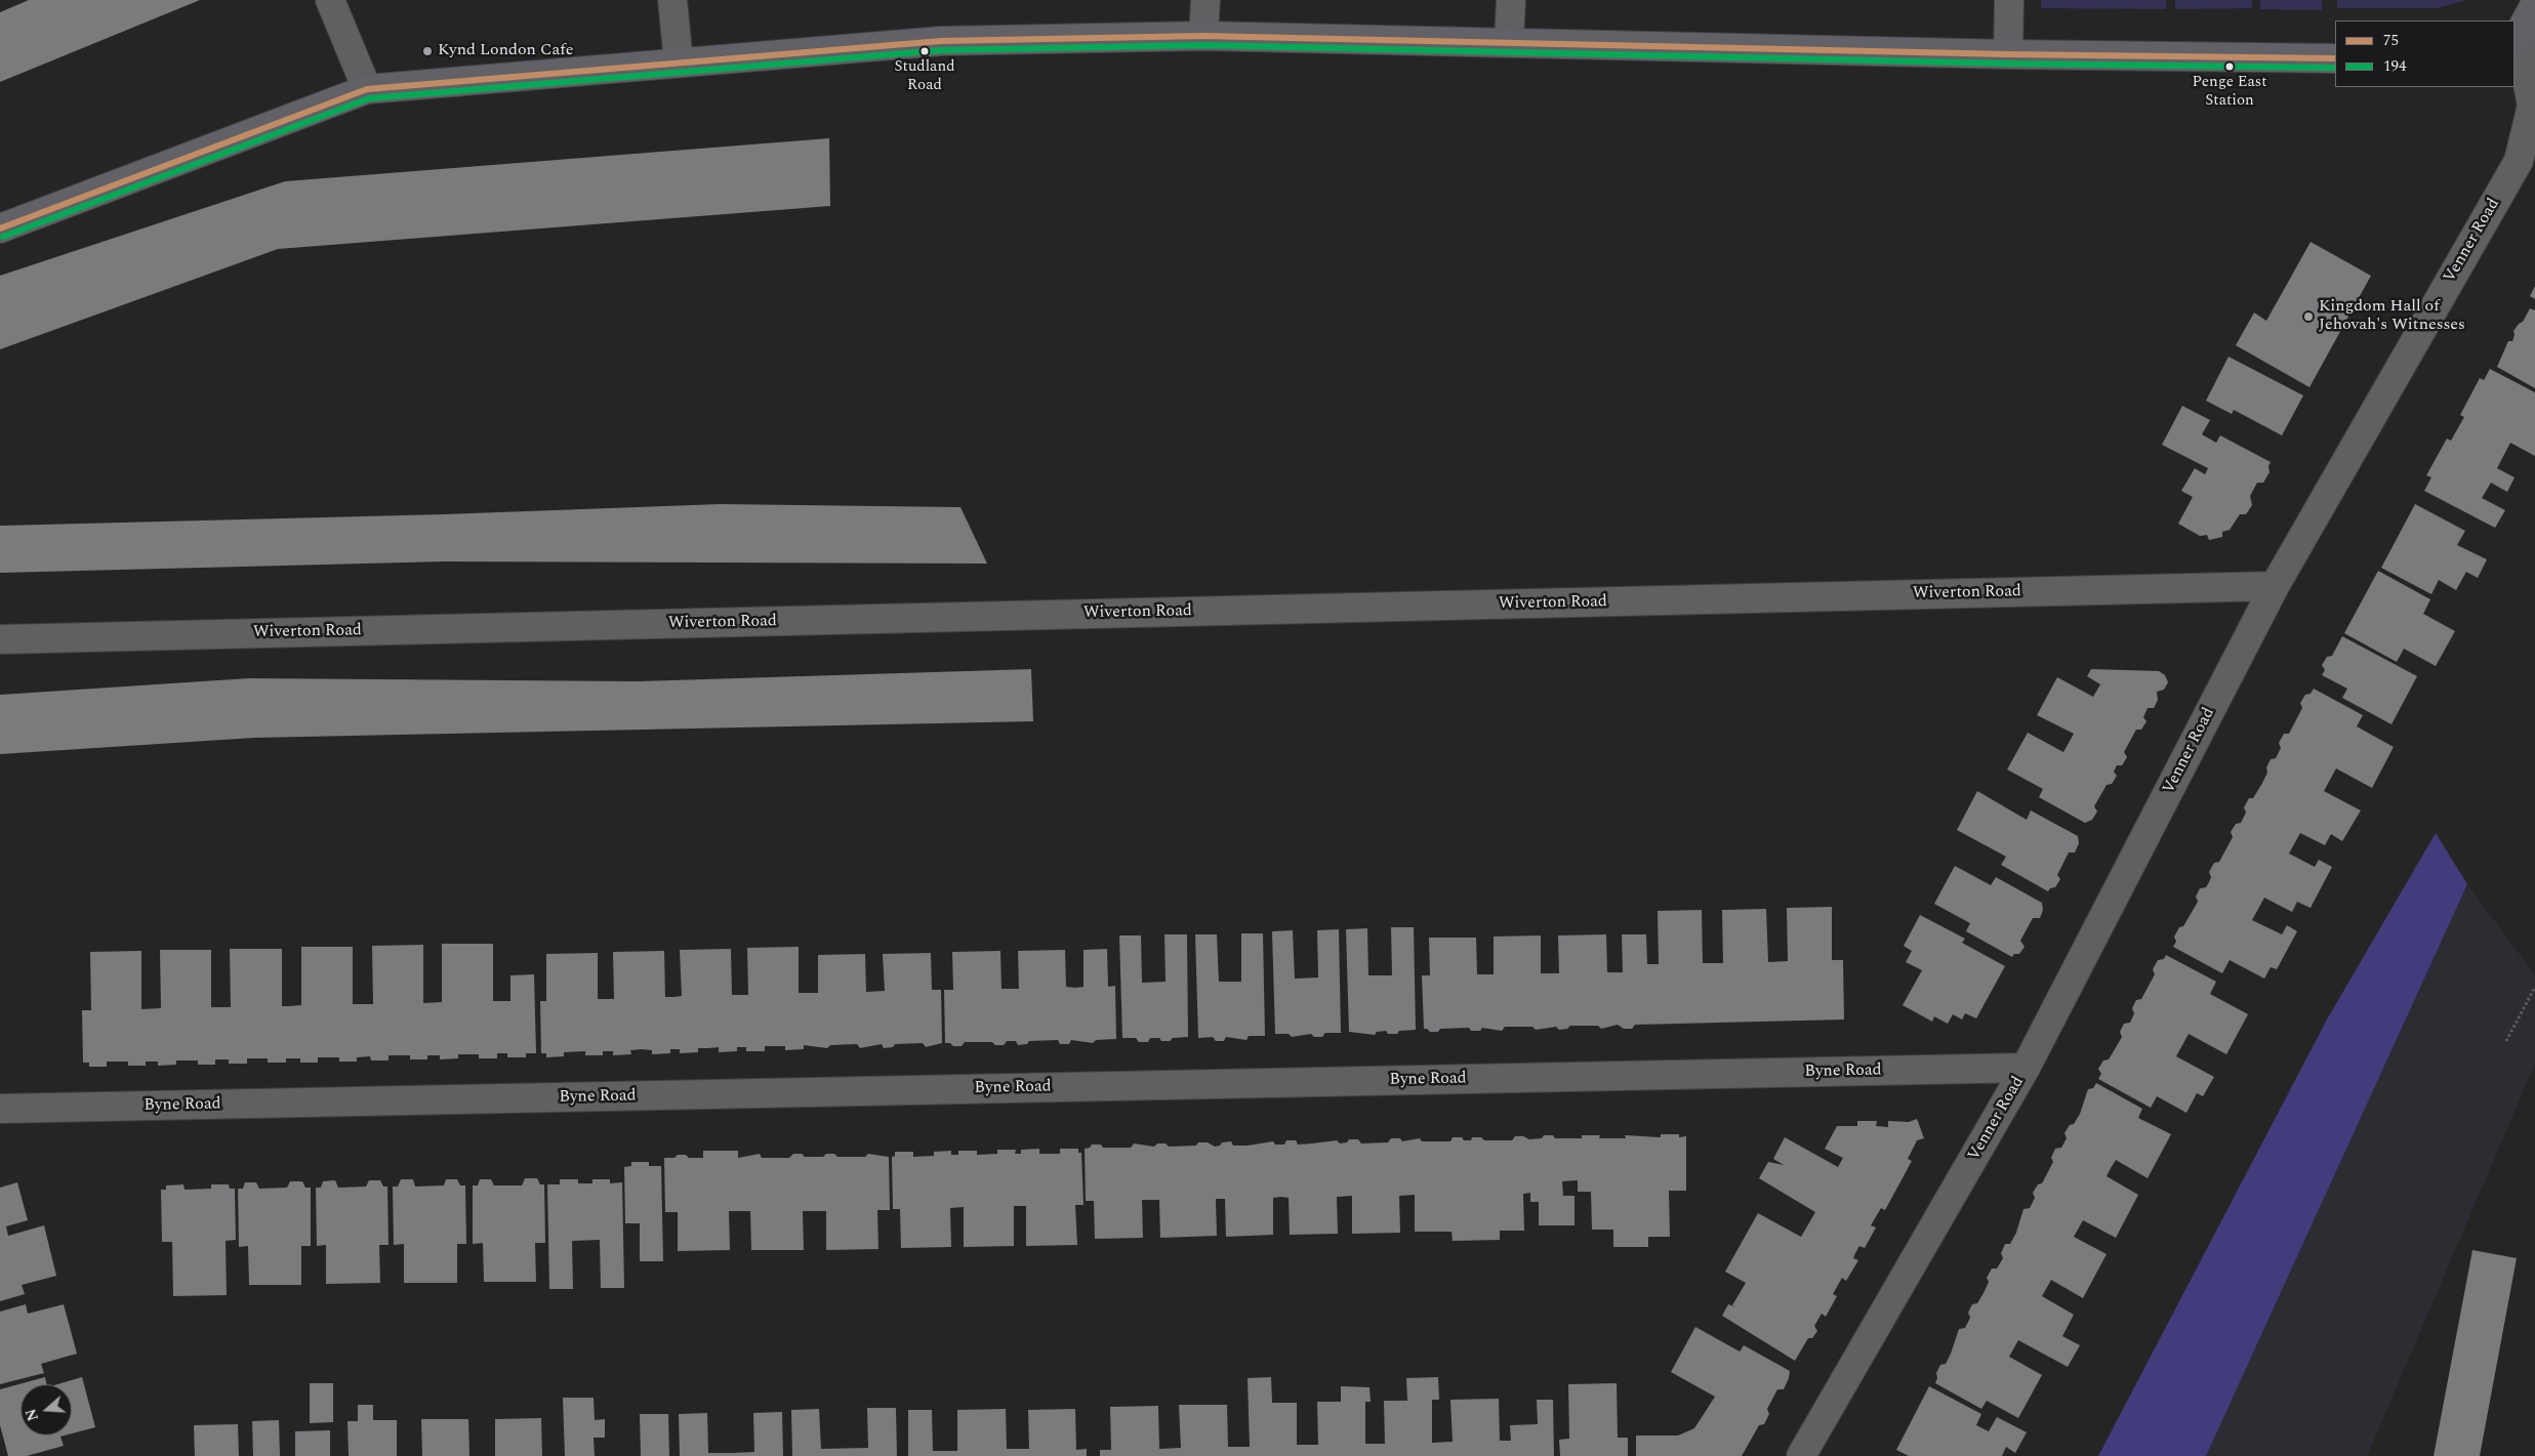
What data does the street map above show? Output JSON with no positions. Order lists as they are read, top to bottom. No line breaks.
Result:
{"streets":{"street":["Venner Road","Wiverton Road","Byne Road"]},"crossings":[["Venner Road","Wiverton Road"],["Venner Road","Byne Road"]],"places":["Kynd London Cafe","Studland Road","Penge East Station","Kingdom Hall of Jehovah's Witnesses"],"lines":["transit line 75","transit line 194"],"legend":["75","194"],"north":"left"}
